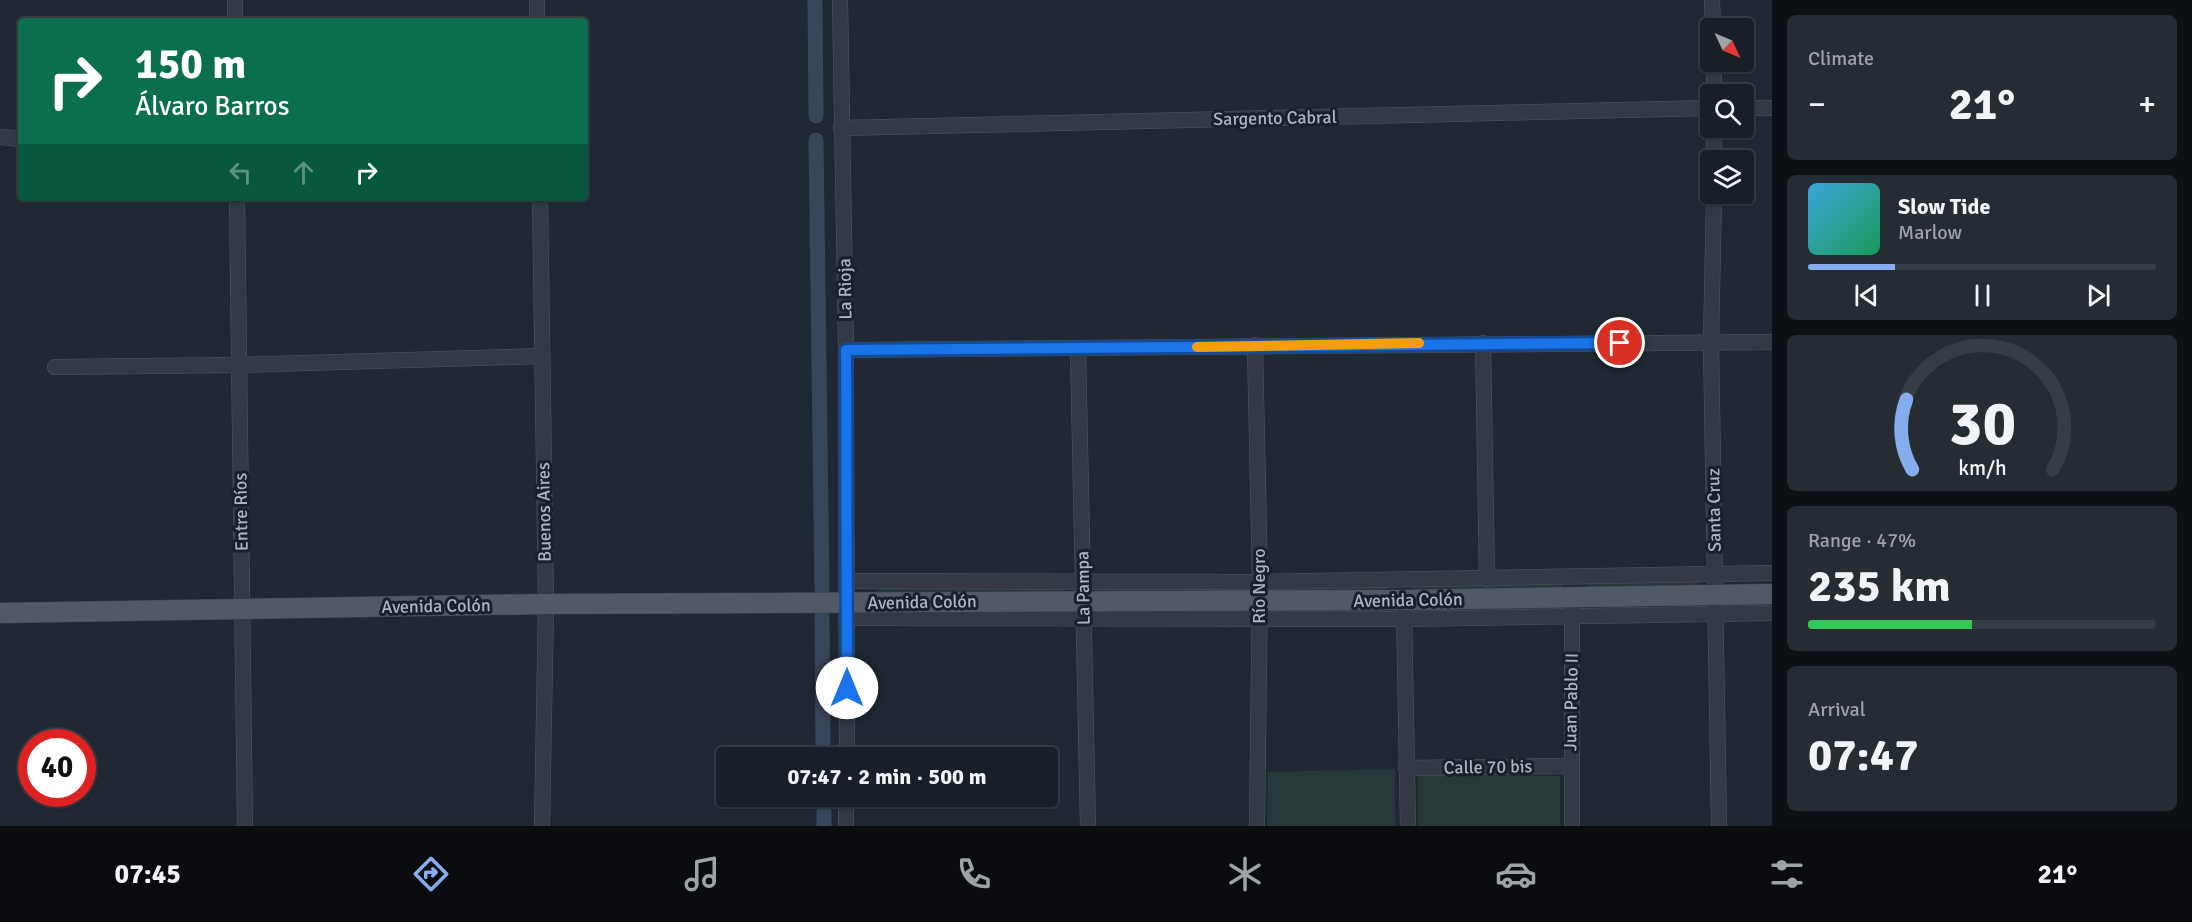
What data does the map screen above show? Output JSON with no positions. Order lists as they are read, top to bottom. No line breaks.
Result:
{"streets":{"main road":["Avenida Colón"],"street":["Sargento Cabral","La Rioja","Santa Cruz","Entre Ríos","Buenos Aires","Río Negro","La Pampa","Juan Pablo II","Calle 70 bis"]},"crossings":[["Sargento Cabral","La Rioja"],["La Rioja","Avenida Colón"],["Santa Cruz","Avenida Colón"],["Entre Ríos","Avenida Colón"],["Buenos Aires","Avenida Colón"],["Río Negro","Avenida Colón"],["La Pampa","Avenida Colón"],["Avenida Colón","Juan Pablo II"],["Juan Pablo II","Calle 70 bis"]],"north":"bottom right","page":{"tile":["Climate",["Range · 47%","235 km"],["Arrival","07:47"]],"turn":["150 m","Álvaro Barros"],"heat":["−","21°","+"],"song":["Slow Tide","Marlow"],"limit":"40","trip":"07:47 · 2 min · 500 m","tabs":["07:45","21°"],"gauge":["30","km/h"]}}
